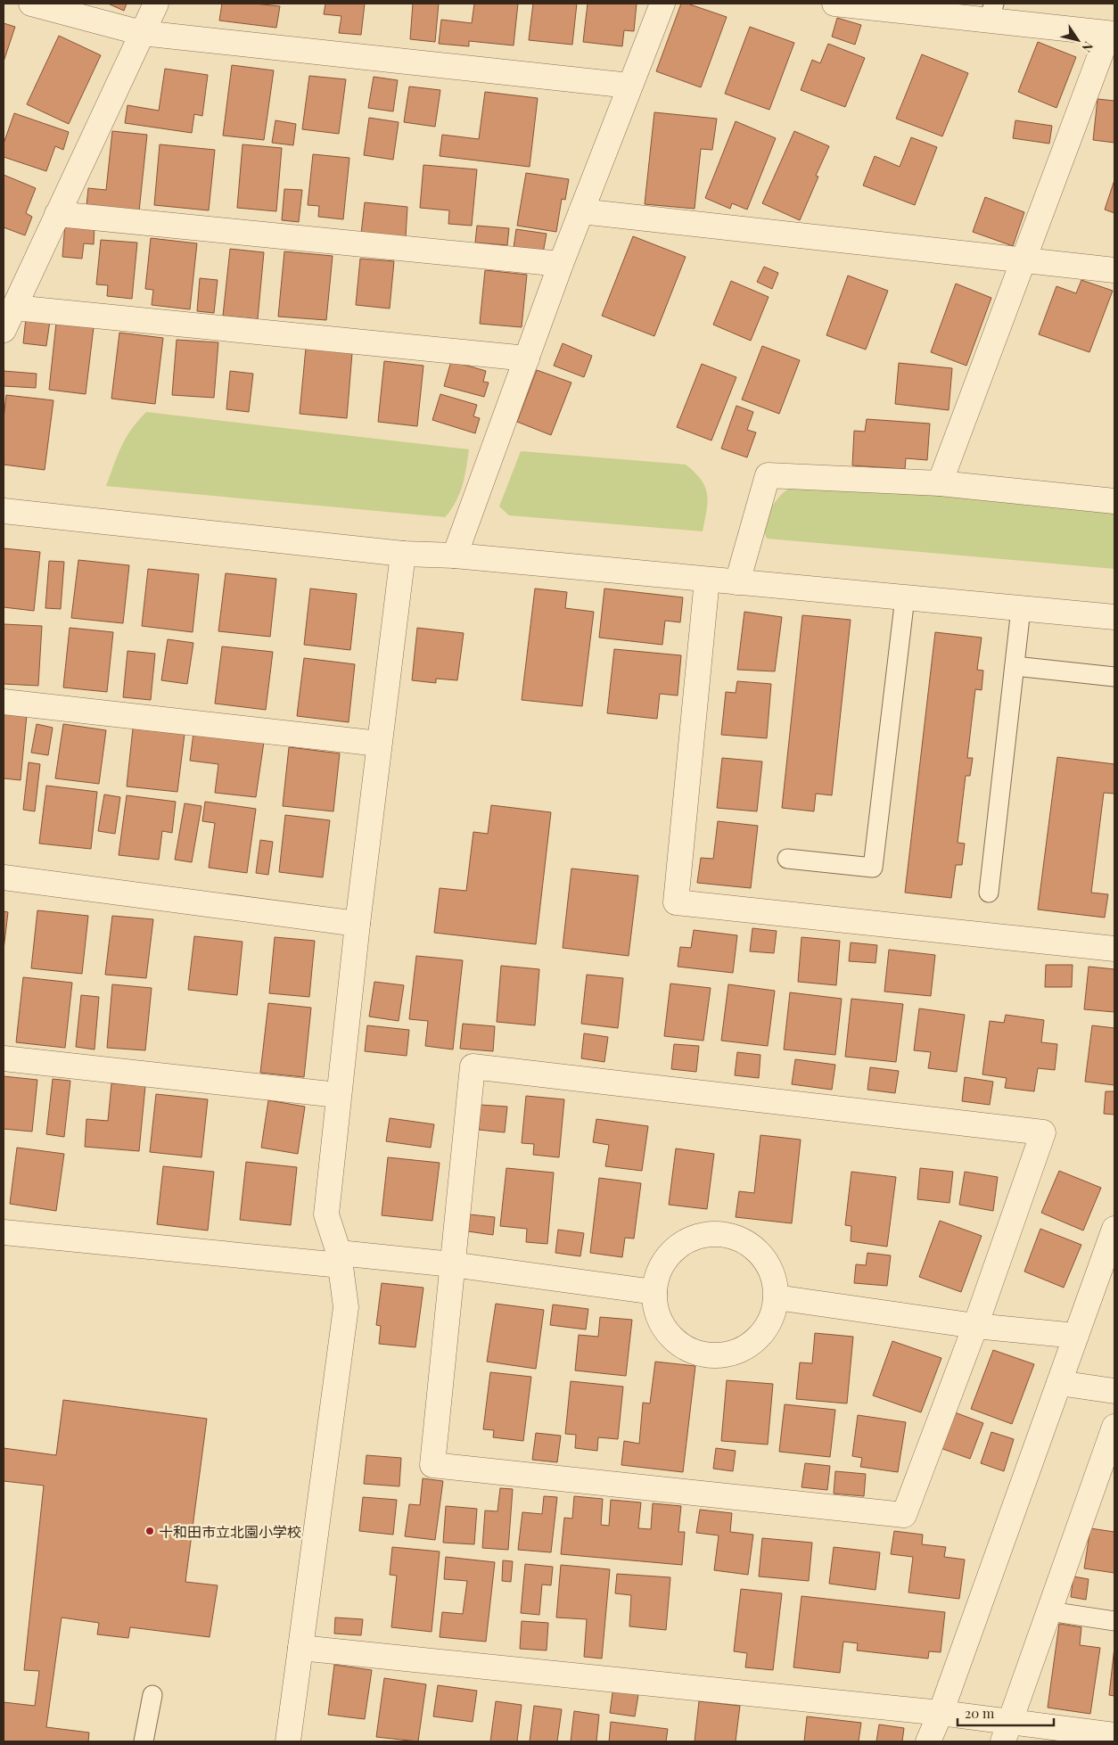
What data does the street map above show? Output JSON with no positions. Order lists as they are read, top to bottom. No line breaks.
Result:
{"places":["十和田市立北園小学校"],"scale_bar":"20 m","north":"bottom right"}
